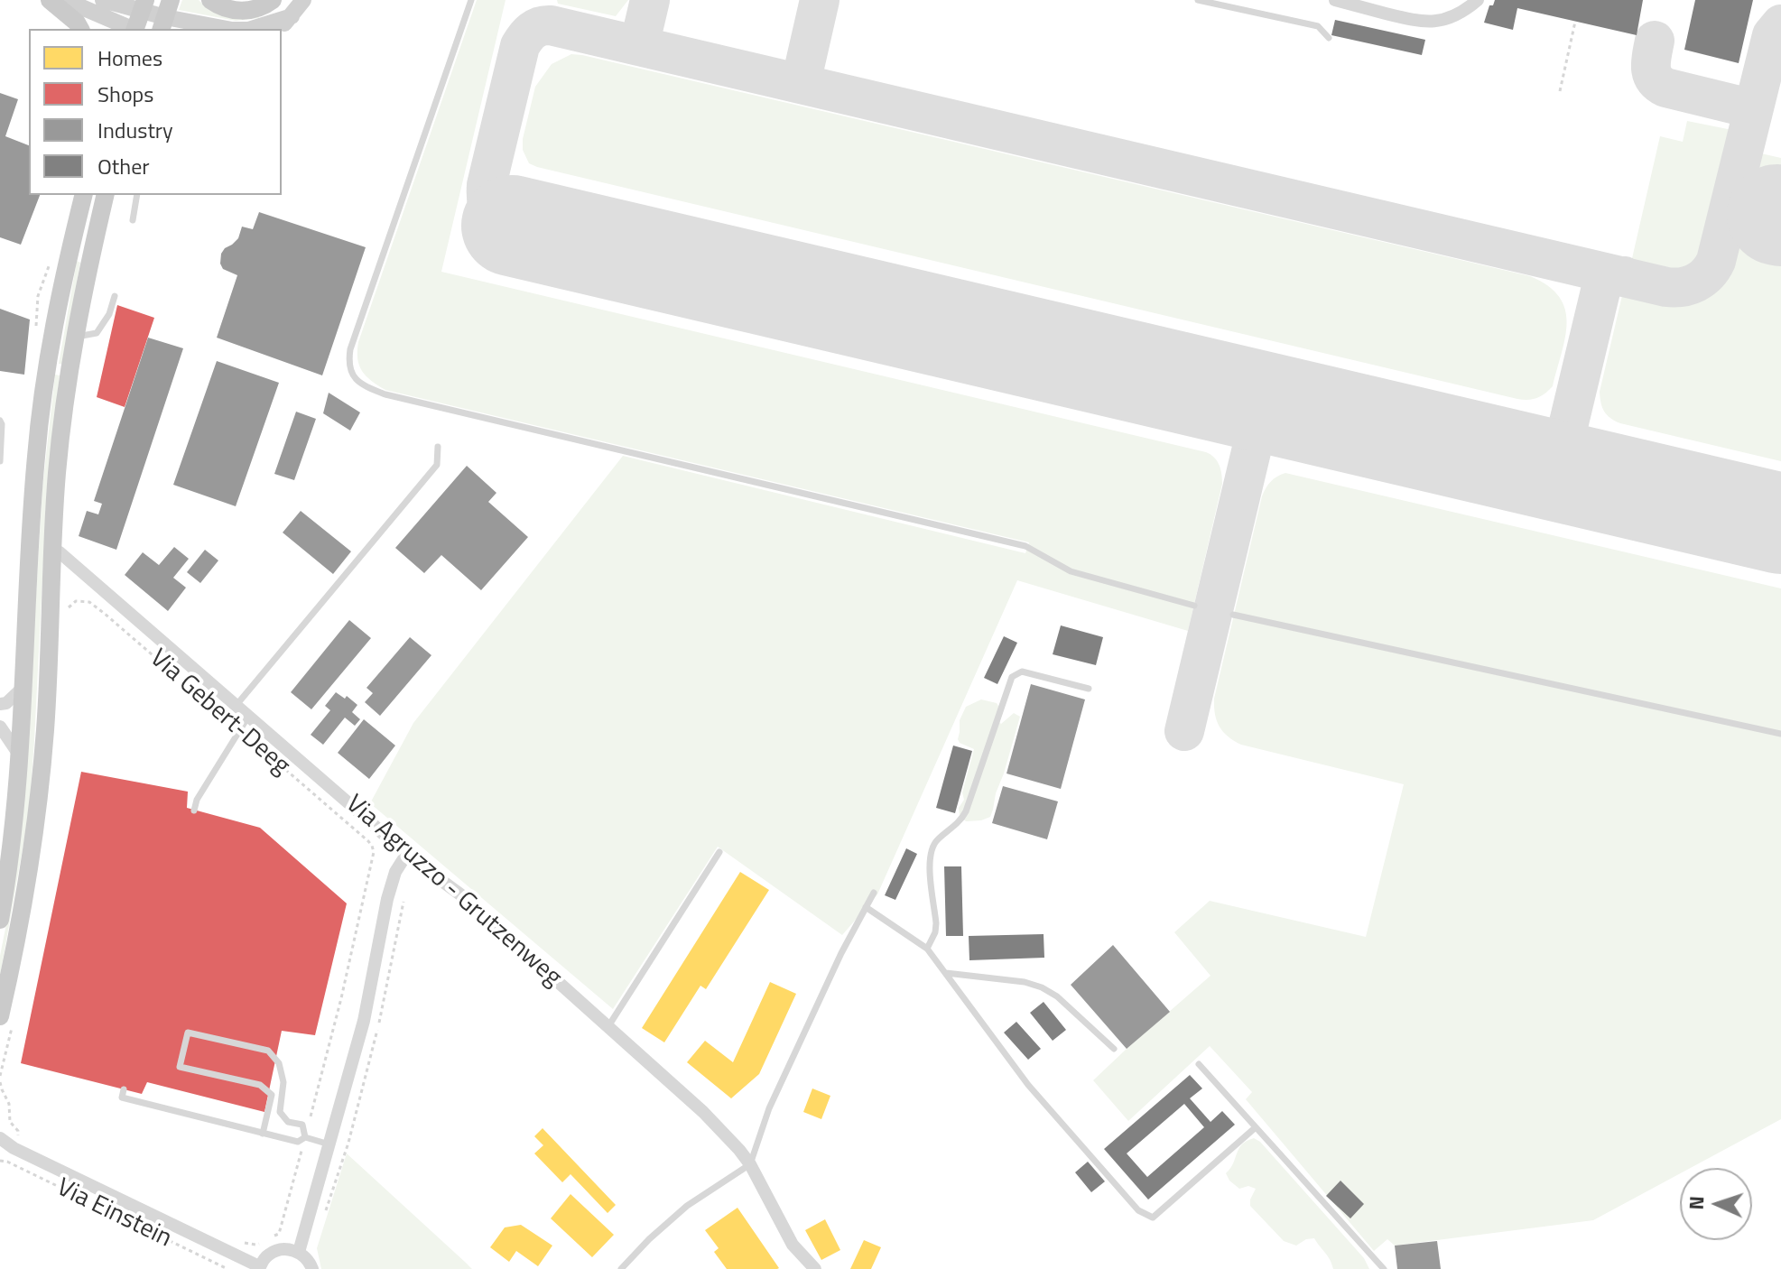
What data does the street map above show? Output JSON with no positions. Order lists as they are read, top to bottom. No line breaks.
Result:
{"streets":{"street":["Via Agruzzo - Grutzenweg"],"path":["Via Gebert-Deeg","Via Einstein"]},"legend":["Homes","Shops","Industry","Other"],"north":"left"}
